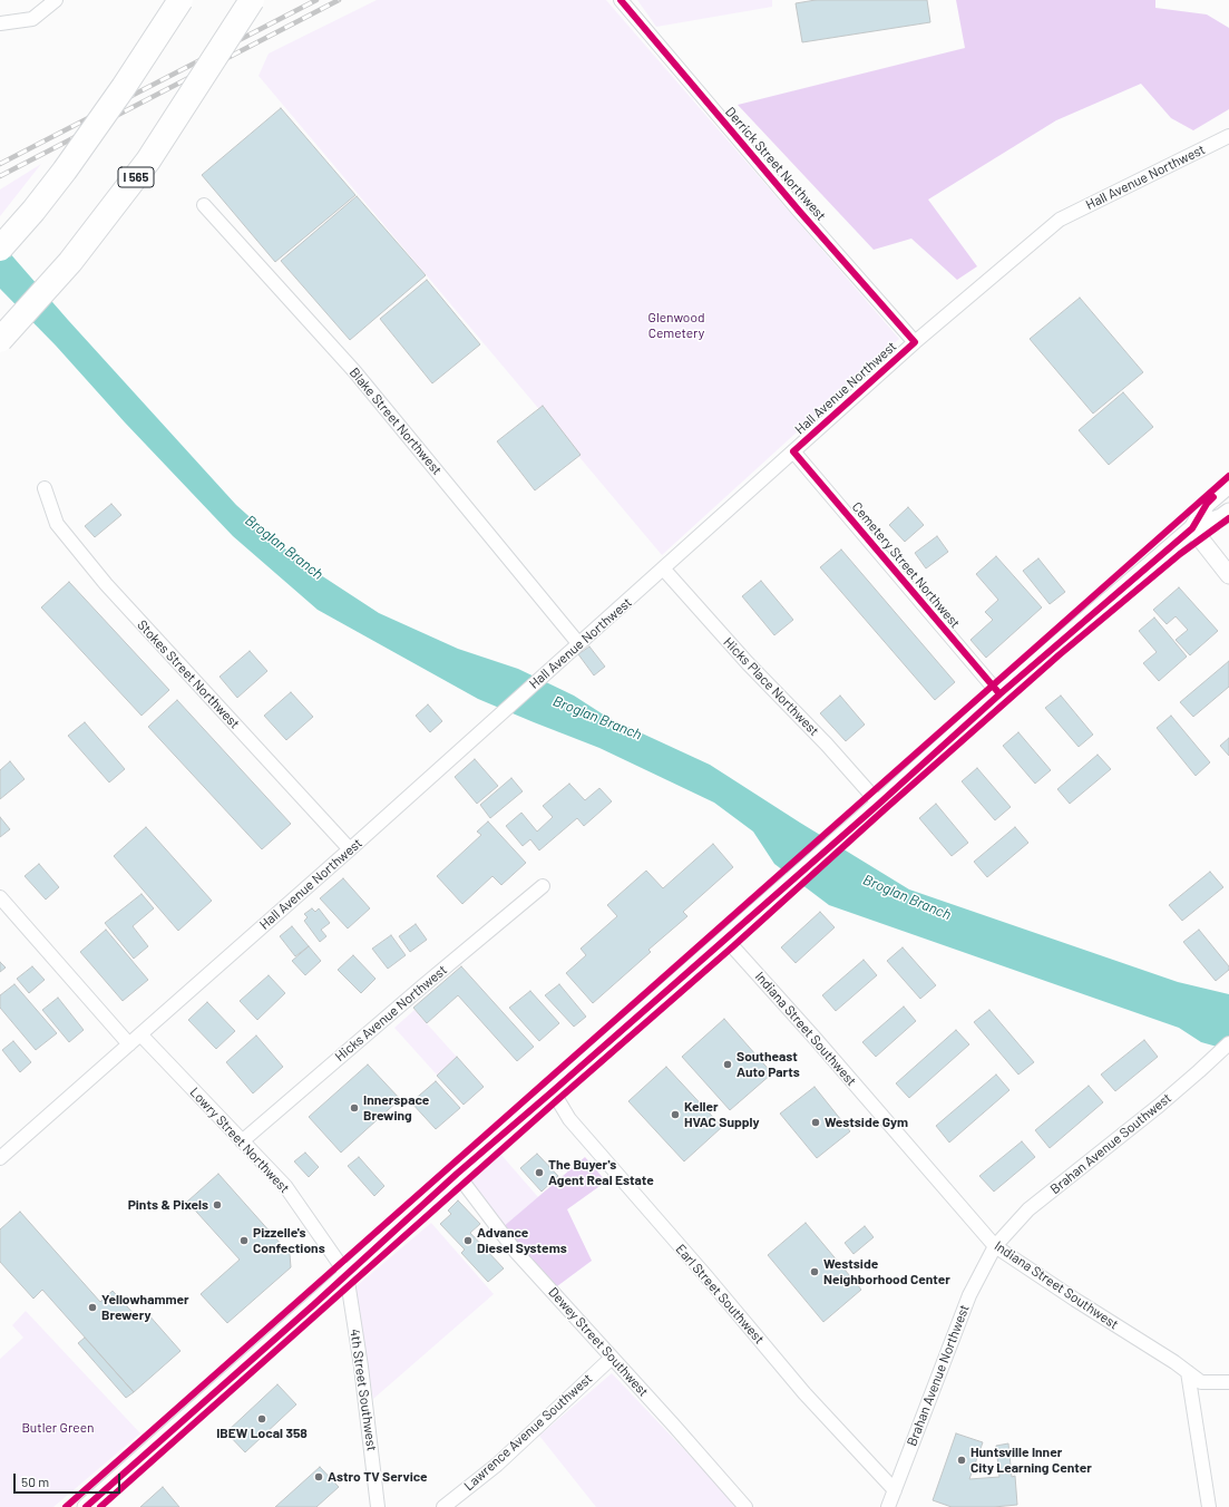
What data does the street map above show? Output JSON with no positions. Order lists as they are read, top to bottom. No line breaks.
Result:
{"streets":{"highway":["I 565"],"street":["Derrick Street Northwest","Hall Avenue Northwest","Blake Street Northwest","Cemetery Street Northwest","Stokes Street Northwest","Hicks Place Northwest","Hicks Avenue Northwest","Indiana Street Southwest","Lowry Street Northwest","Brahan Avenue Southwest","Earl Street Southwest","Dewey Street Southwest","Brahan Avenue Northwest","4th Street Southwest","Lawrence Avenue Southwest"]},"crossings":[["Derrick Street Northwest","Hall Avenue Northwest"],["Hall Avenue Northwest","Blake Street Northwest"],["Hall Avenue Northwest","Cemetery Street Northwest"],["Hall Avenue Northwest","Stokes Street Northwest"],["Hall Avenue Northwest","Hicks Place Northwest"],["Hall Avenue Northwest","Lowry Street Northwest"],["Hicks Avenue Northwest","Lowry Street Northwest"],["Indiana Street Southwest","Brahan Avenue Southwest"],["Indiana Street Southwest","Brahan Avenue Northwest"],["Lowry Street Northwest","4th Street Southwest"],["Brahan Avenue Southwest","Brahan Avenue Northwest"],["Earl Street Southwest","Brahan Avenue Northwest"],["Dewey Street Southwest","Lawrence Avenue Southwest"]],"water":["Broglan Branch"],"parks":["Glenwood Cemetery","Butler Green"],"places":["Southeast Auto Parts","Innerspace Brewing","Keller HVAC Supply","Westside Gym","The Buyer's Agent Real Estate","Pints & Pixels","Pizzelle's Confections","Advance Diesel Systems","Westside Neighborhood Center","Yellowhammer Brewery","IBEW Local 358","Huntsville Inner City Learning Center","Astro TV Service"],"scale_bar":"50 m"}
